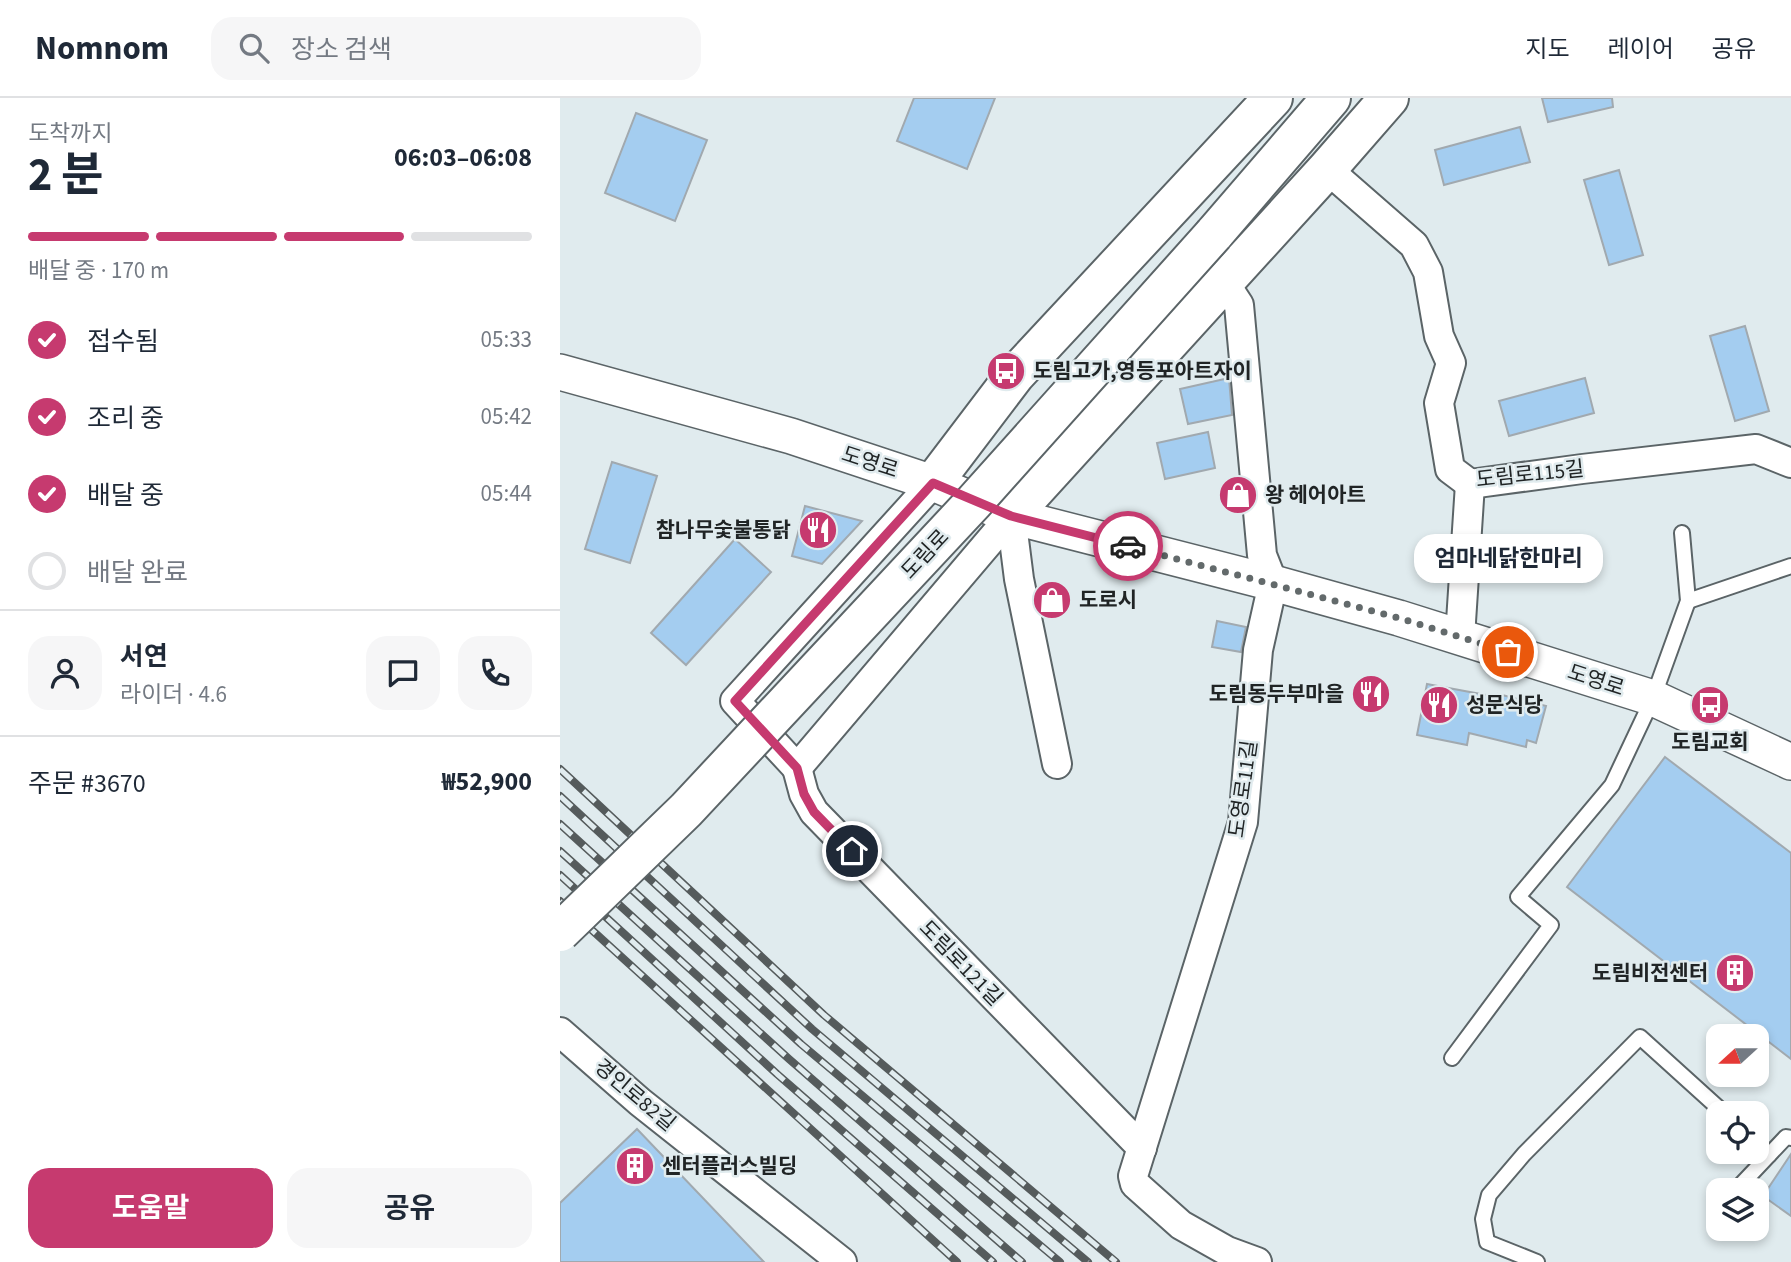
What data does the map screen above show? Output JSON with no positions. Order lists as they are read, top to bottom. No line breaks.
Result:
{"streets":{"main road":["도림로"],"street":["도영로","도림로115길","도영로11길","도림로121길","경인로82길"]},"crossings":[["도영로","도영로11길"],["도영로11길","도림로121길"]],"places":{"bus stop":["도림고가,영등포아트자이","도림교회"],"shop":["왕 헤어아트","도로시"],"restaurant":["참나무숯불통닭","도림동두부마을","성문식당"],"other":["엄마네닭한마리"],"building":["도림비전센터","센터플러스빌딩"]},"north":"left","page":{"header":"Nomnom","search":"장소 검색","nav":["지도","레이어","공유"],"heading":["2 분","도착까지","06:03–06:08"],"panel":["서연","라이더 · 4.6","주문 #3670","₩52,900"],"bar":"배달 중 · 170 m","list":[["접수됨","05:33"],["조리 중","05:42"],["배달 중","05:44"],"배달 완료"],"bubble":"엄마네닭한마리","buttons":["도움말","공유"]}}
